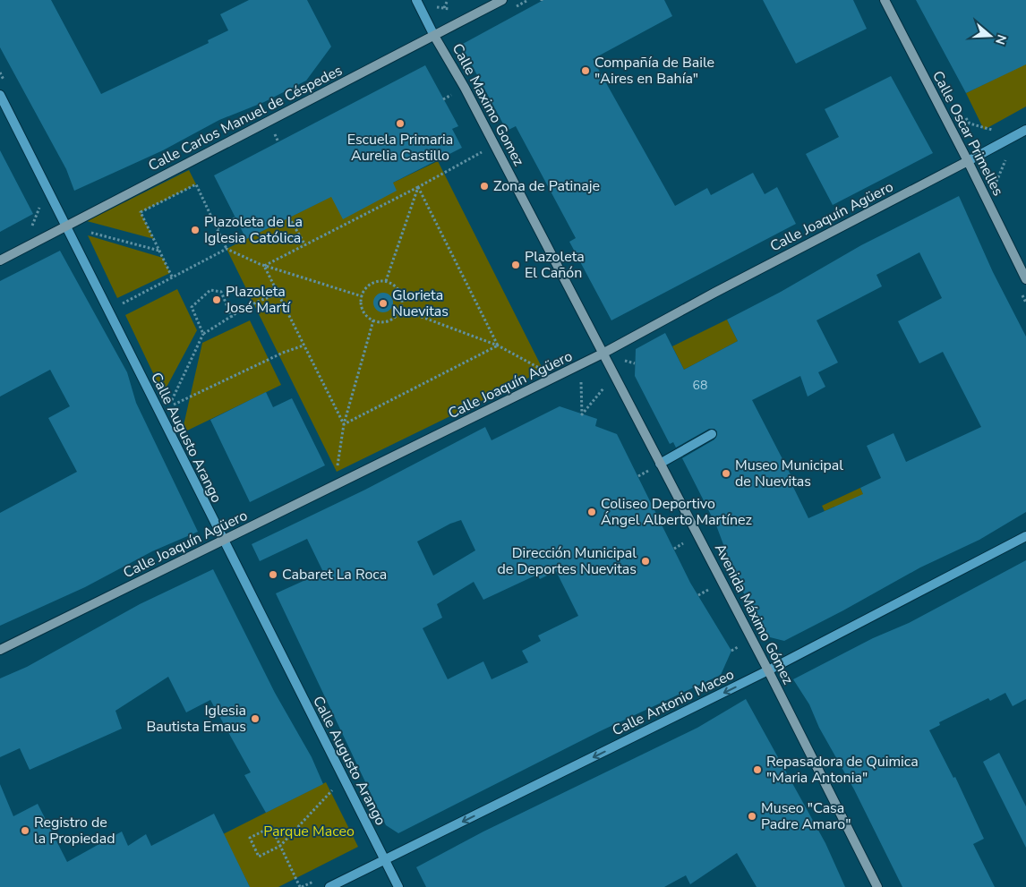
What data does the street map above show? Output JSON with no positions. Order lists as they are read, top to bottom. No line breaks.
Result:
{"streets":{"main road":["Calle Maximo Gomez","Calle Carlos Manuel de Céspedes","Calle Oscar Primelles","Calle Joaquín Agüero","Avenida Máximo Gómez"],"street":["Calle Augusto Arango","Calle Antonio Maceo"]},"crossings":[["Calle Maximo Gomez","Calle Carlos Manuel de Céspedes"],["Calle Maximo Gomez","Calle Joaquín Agüero"],["Calle Maximo Gomez","Avenida Máximo Gómez"],["Calle Carlos Manuel de Céspedes","Calle Augusto Arango"],["Calle Oscar Primelles","Calle Joaquín Agüero"],["Calle Joaquín Agüero","Calle Augusto Arango"],["Calle Joaquín Agüero","Avenida Máximo Gómez"],["Calle Augusto Arango","Calle Antonio Maceo"],["Avenida Máximo Gómez","Calle Antonio Maceo"]],"one_way":["Calle Antonio Maceo"],"parks":["Parque Maceo"],"places":["Compañía de Baile \"Aires en Bahía\"","Escuela Primaria Aurelia Castillo","Zona de Patinaje","Plazoleta de La Iglesia Católica","Plazoleta El Cañón","Plazoleta José Martí","Glorieta Nuevitas","Museo Municipal de Nuevitas","Coliseo Deportivo Ángel Alberto Martínez","Dirección Municipal de Deportes Nuevitas","Cabaret La Roca","Iglesia Bautista Emaus","Repasadora de Quimica \"Maria Antonia\"","Museo \"Casa Padre Amaro\"","Registro de la Propiedad"],"house_numbers":["68"],"north":"right"}
